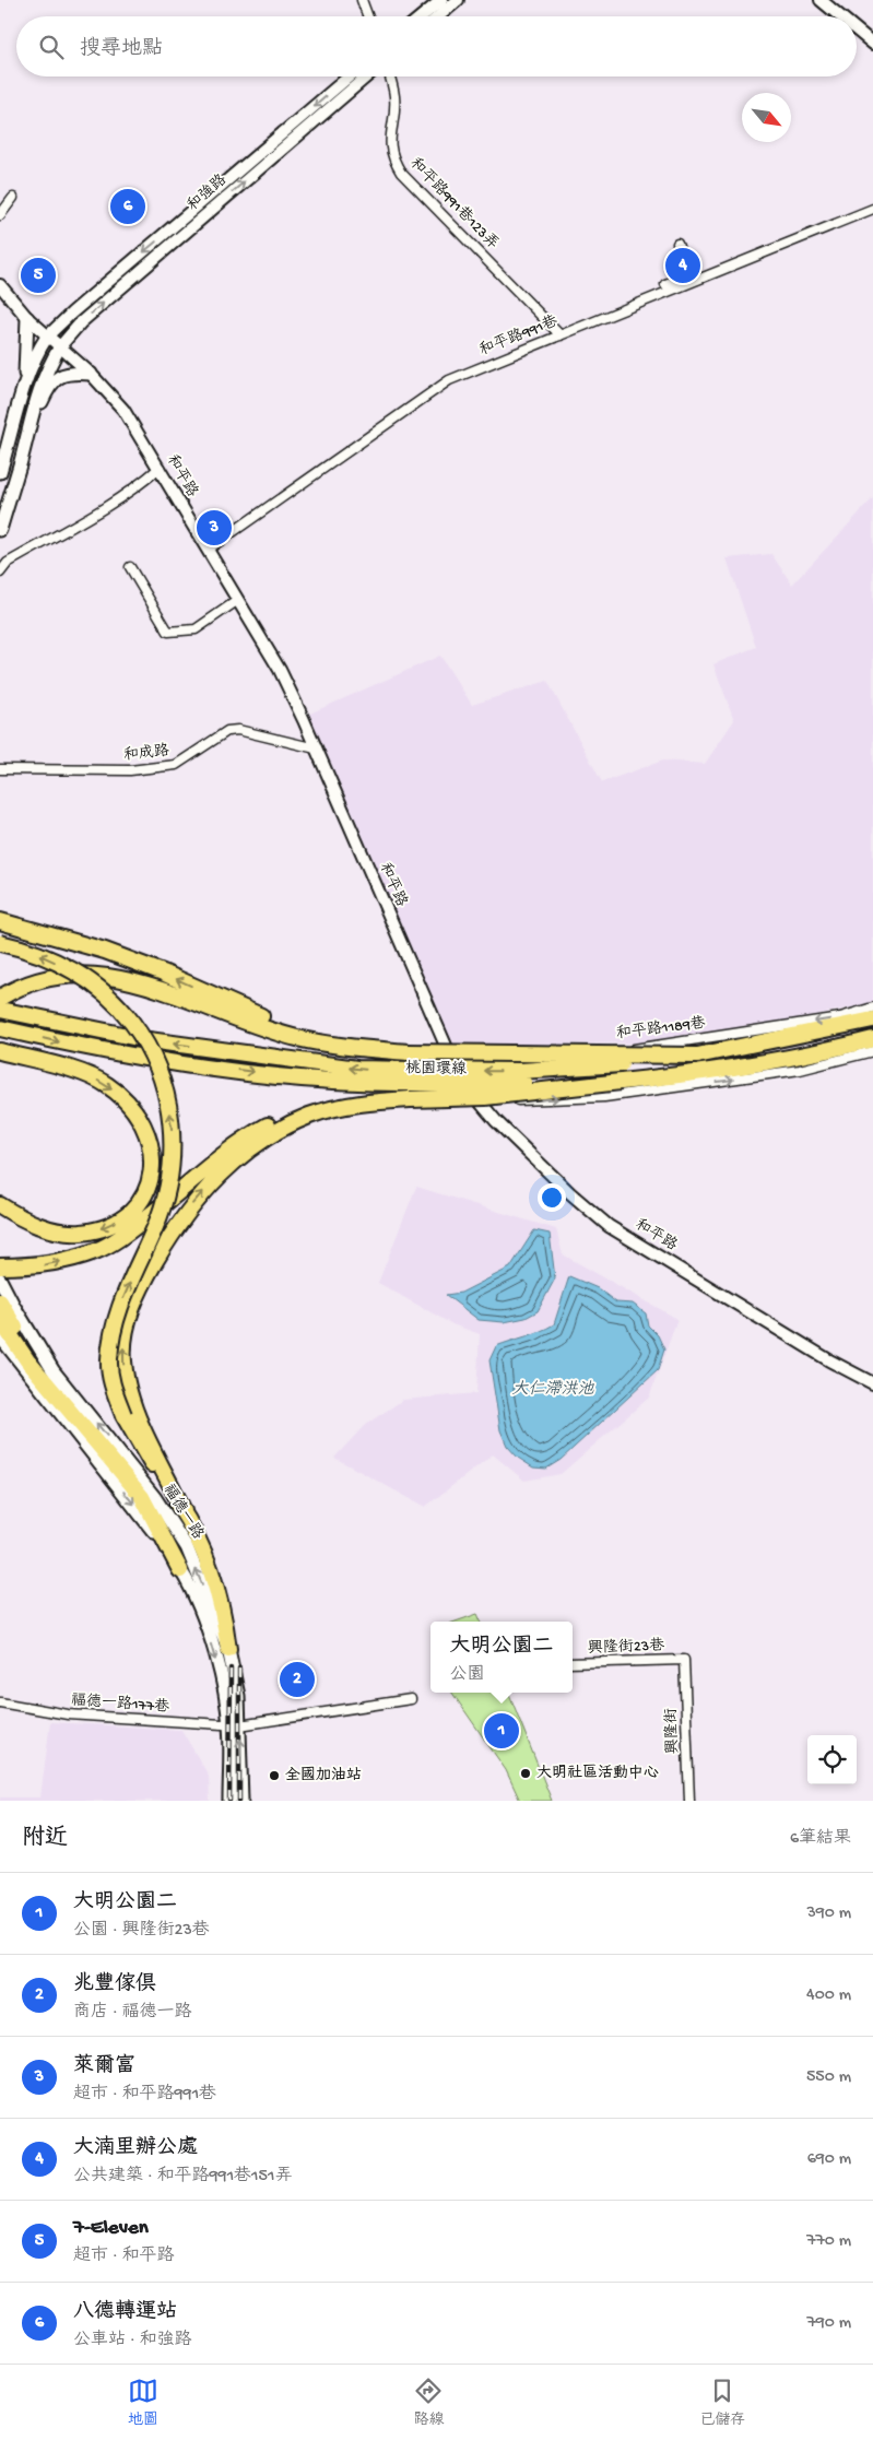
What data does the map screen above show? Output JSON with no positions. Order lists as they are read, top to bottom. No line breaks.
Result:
{"streets":{"highway":["桃園環線"],"main road":["福德一路"],"street":["和強路","和平路991巷123弄","和平路991巷","和平路","和成路","和平路1189巷","興隆街23巷","福德一路177巷","興隆街"]},"crossings":[["和強路","和平路"],["和平路991巷123弄","和平路991巷"],["和平路991巷","和平路"],["和平路","和成路"],["和平路","和平路1189巷"],["福德一路","福德一路177巷"],["興隆街23巷","興隆街"]],"water":["大仁滯洪池"],"places":["大明社區活動中心","全國加油站"],"north":"bottom right","page":{"search":"搜尋地點","pins":["6","4","5","3","2","1"],"popup":["大明公園二","公園"],"heading":["附近","6筆結果"],"list":[{"mark":"1","name":"大明公園二","note":"公園 · 興隆街23巷","value":"390 m"},{"mark":"2","name":"兆豐傢俱","note":"商店 · 福德一路","value":"400 m"},{"mark":"3","name":"萊爾富","note":"超市 · 和平路991巷","value":"550 m"},{"mark":"4","name":"大湳里辦公處","note":"公共建築 · 和平路991巷151弄","value":"690 m"},{"mark":"5","name":"7-Eleven","note":"超市 · 和平路","value":"770 m"},{"mark":"6","name":"八德轉運站","note":"公車站 · 和強路","value":"790 m"}],"nav":["地圖","路線","已儲存"]}}
